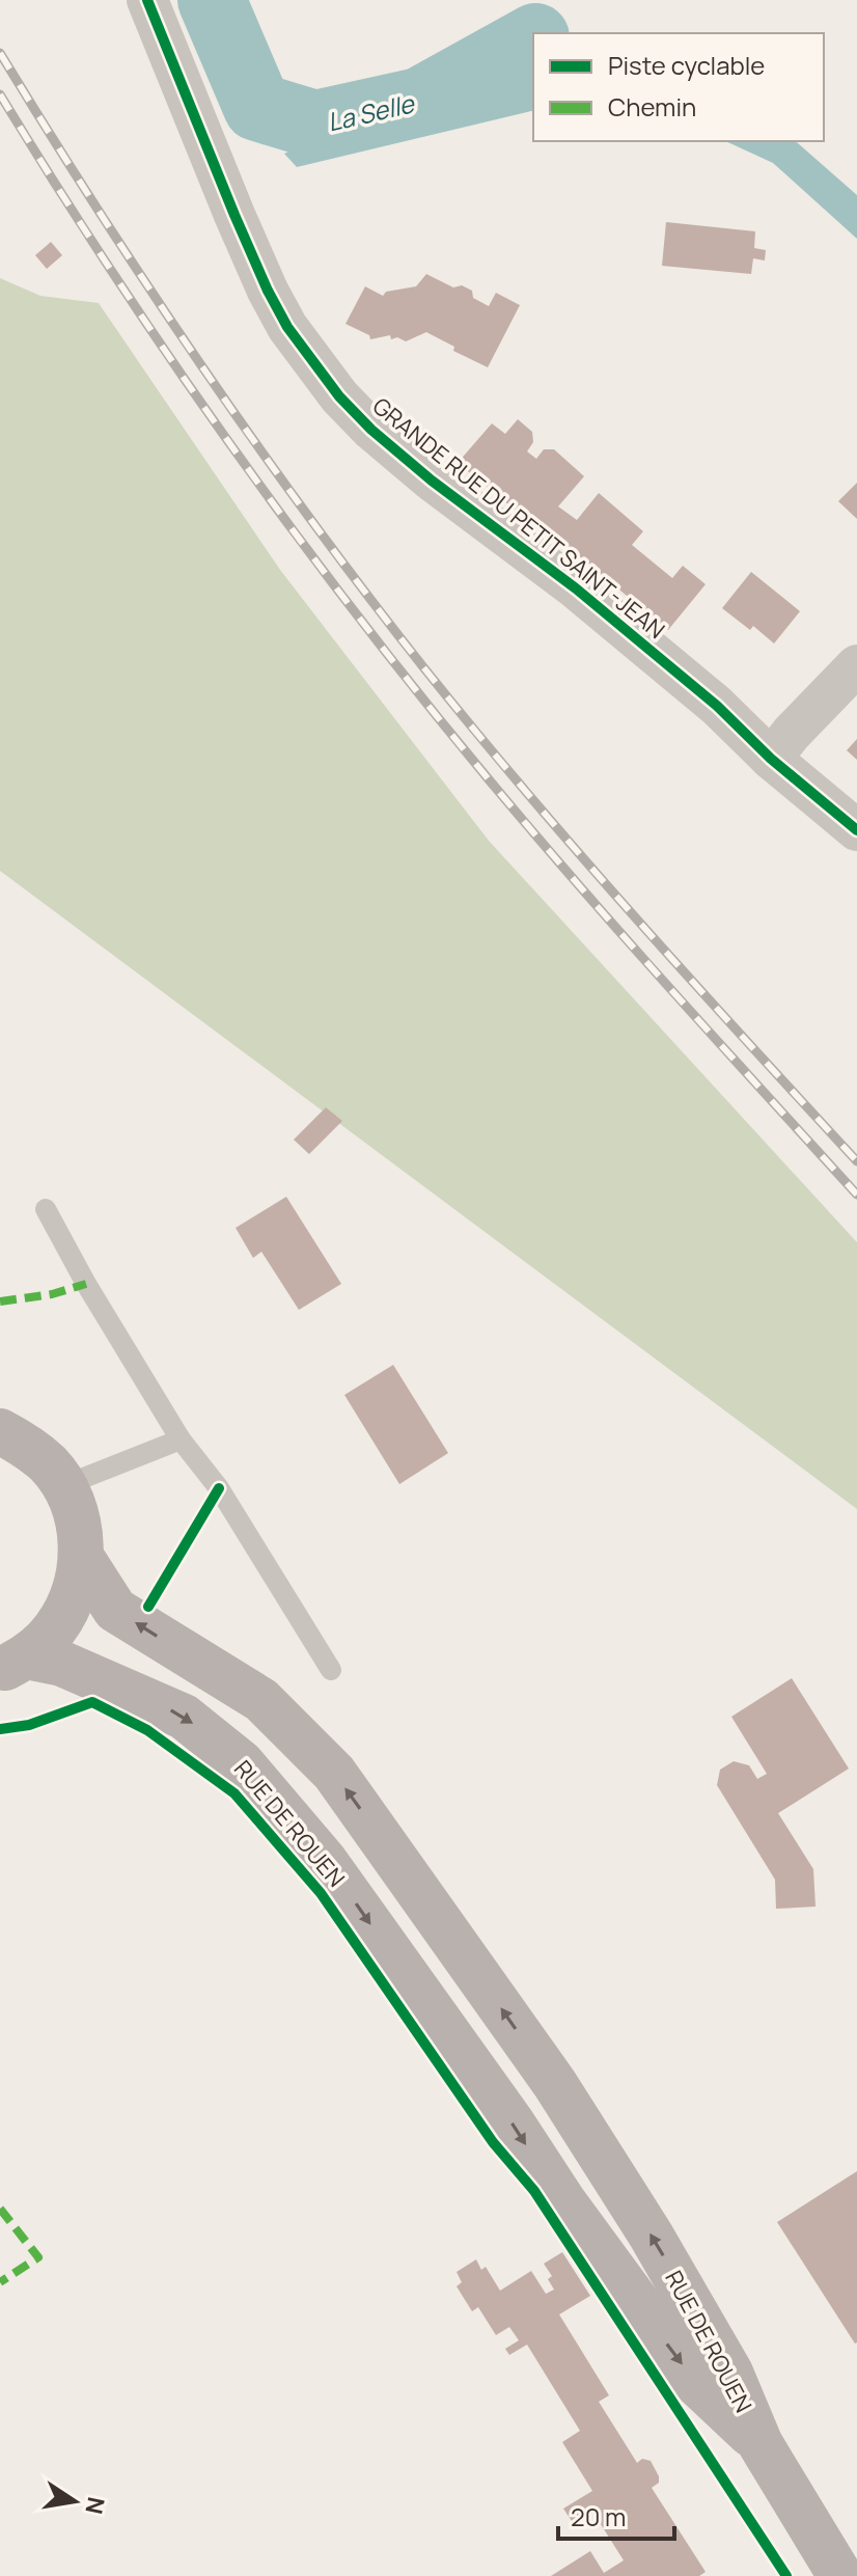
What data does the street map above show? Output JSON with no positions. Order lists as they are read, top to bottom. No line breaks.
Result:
{"streets":{"main road":["RUE DE ROUEN"],"street":["GRANDE RUE DU PETIT SAINT-JEAN"]},"water":["La Selle"],"legend":["Piste cyclable","Chemin"],"scale_bar":"20 m","north":"right"}
